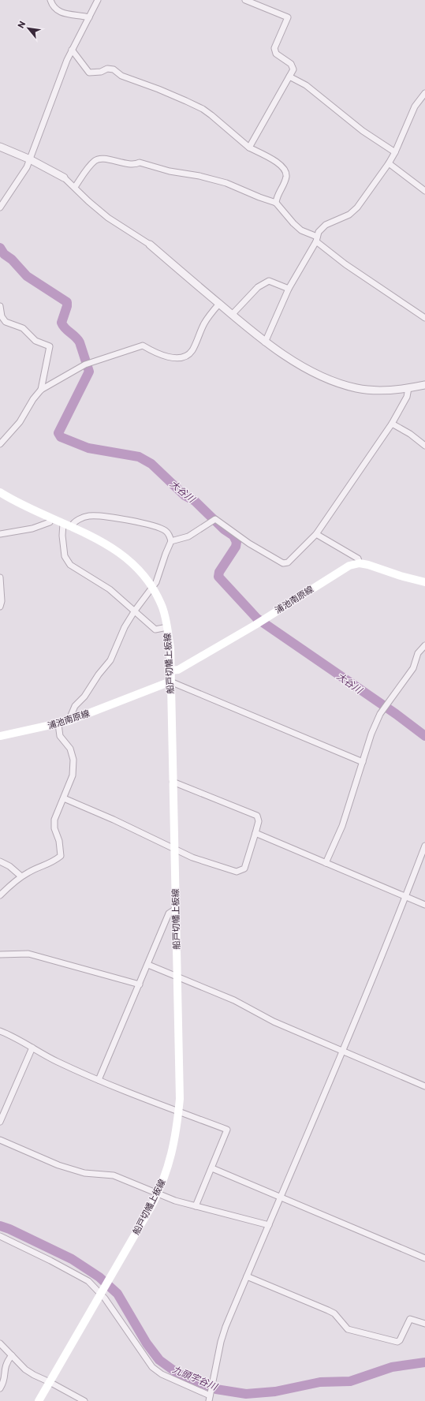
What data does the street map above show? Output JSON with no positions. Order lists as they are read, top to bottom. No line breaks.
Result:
{"streets":{"main road":["浦池南原線","船戸切幡上板線"]},"crossings":[["浦池南原線","船戸切幡上板線"]],"water":["大谷川","九頭宇谷川"],"north":"top left"}
